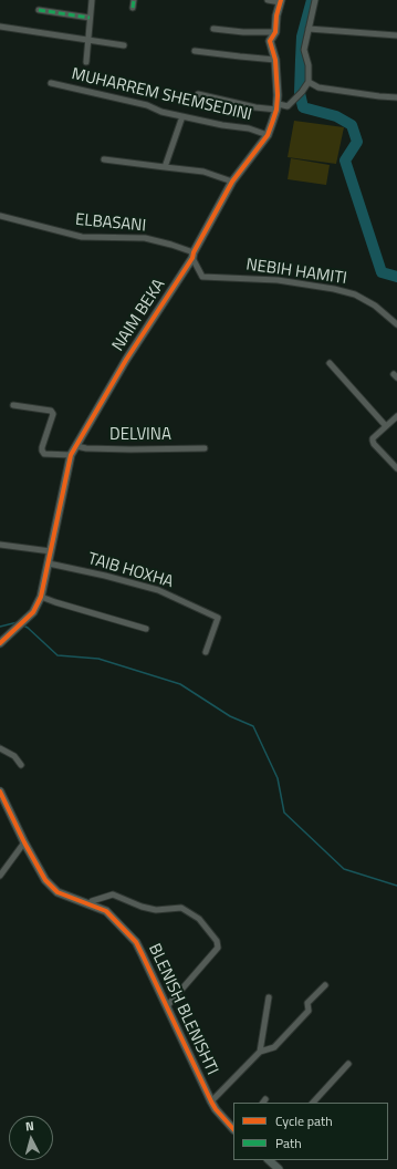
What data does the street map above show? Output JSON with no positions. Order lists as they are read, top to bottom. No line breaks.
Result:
{"streets":{"street":["MUHARREM SHEMSEDINI","ELBASANI","NEBIH HAMITI","NAIM BEKA","DELVINA","TAIB HOXHA","BLENISH BLENISHTI"]},"crossings":[["MUHARREM SHEMSEDINI","NAIM BEKA"],["ELBASANI","NEBIH HAMITI"],["ELBASANI","NAIM BEKA"],["NEBIH HAMITI","NAIM BEKA"],["NAIM BEKA","DELVINA"],["NAIM BEKA","TAIB HOXHA"]],"legend":["Cycle path","Path"],"north":"top"}
